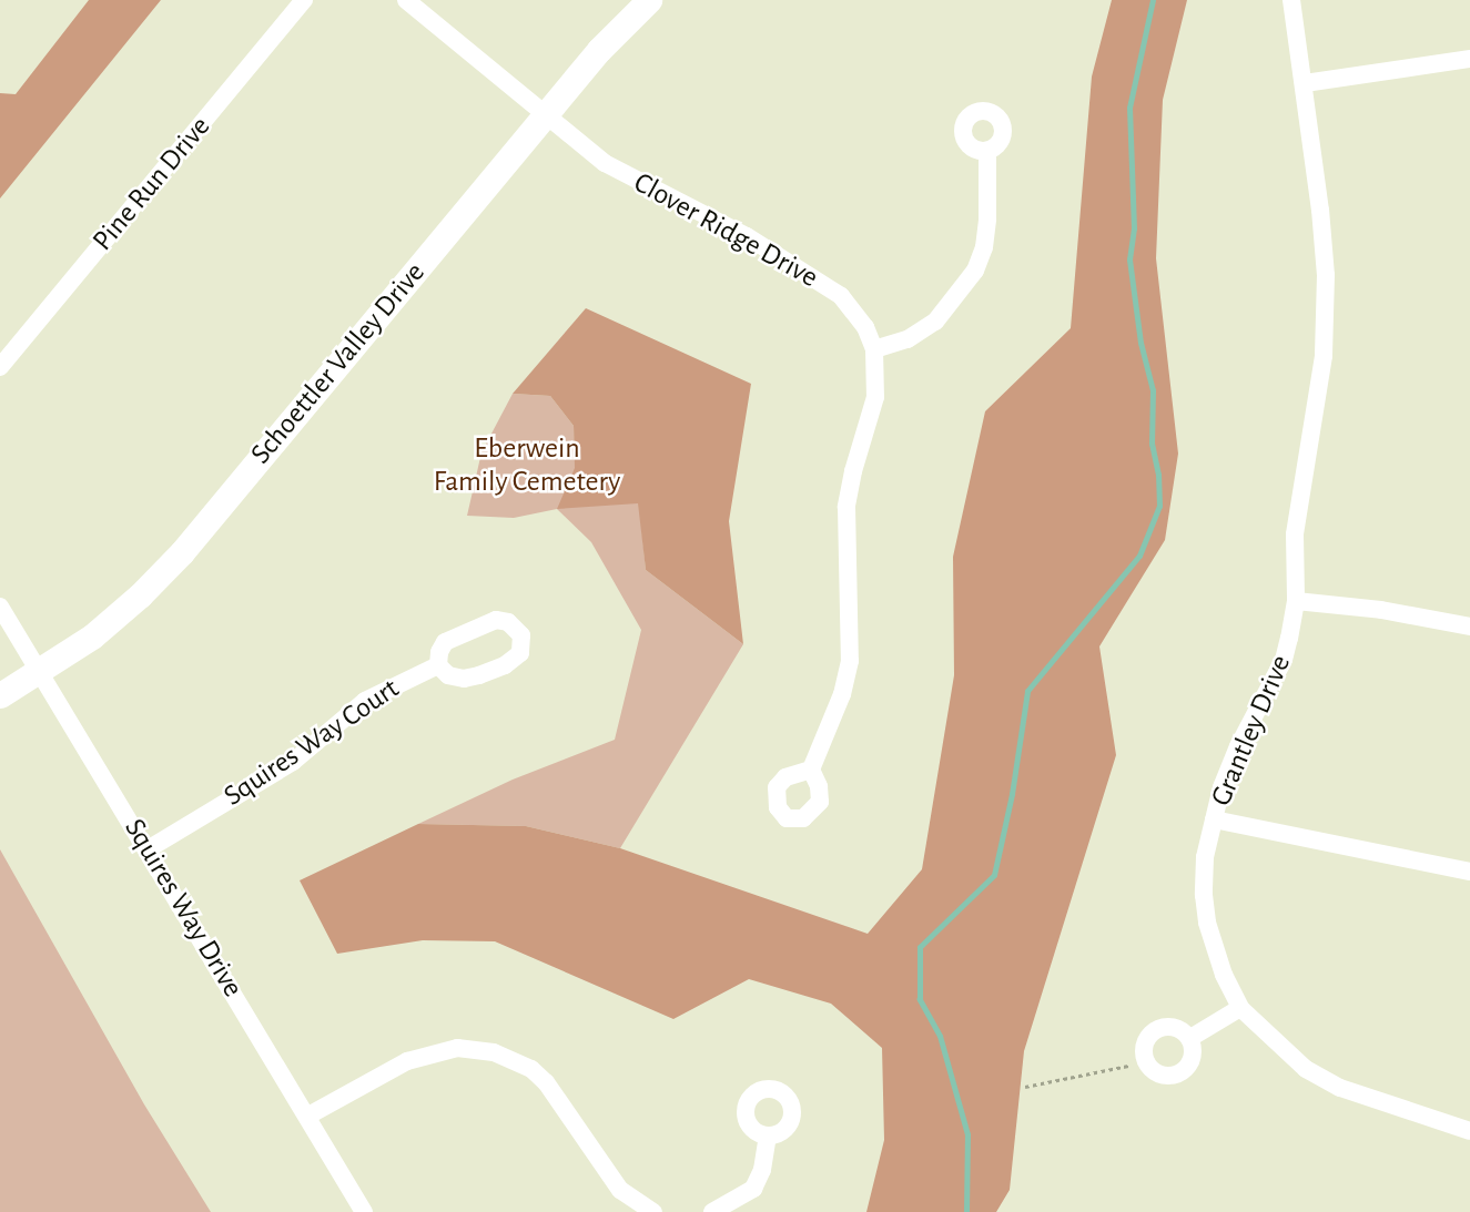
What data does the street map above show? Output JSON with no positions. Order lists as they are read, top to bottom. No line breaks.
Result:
{"streets":{"street":["Pine Run Drive","Clover Ridge Drive","Schoettler Valley Drive","Grantley Drive","Squires Way Court","Squires Way Drive"]},"crossings":[["Clover Ridge Drive","Schoettler Valley Drive"],["Schoettler Valley Drive","Squires Way Drive"],["Squires Way Court","Squires Way Drive"]],"parks":["Eberwein Family Cemetery"]}
